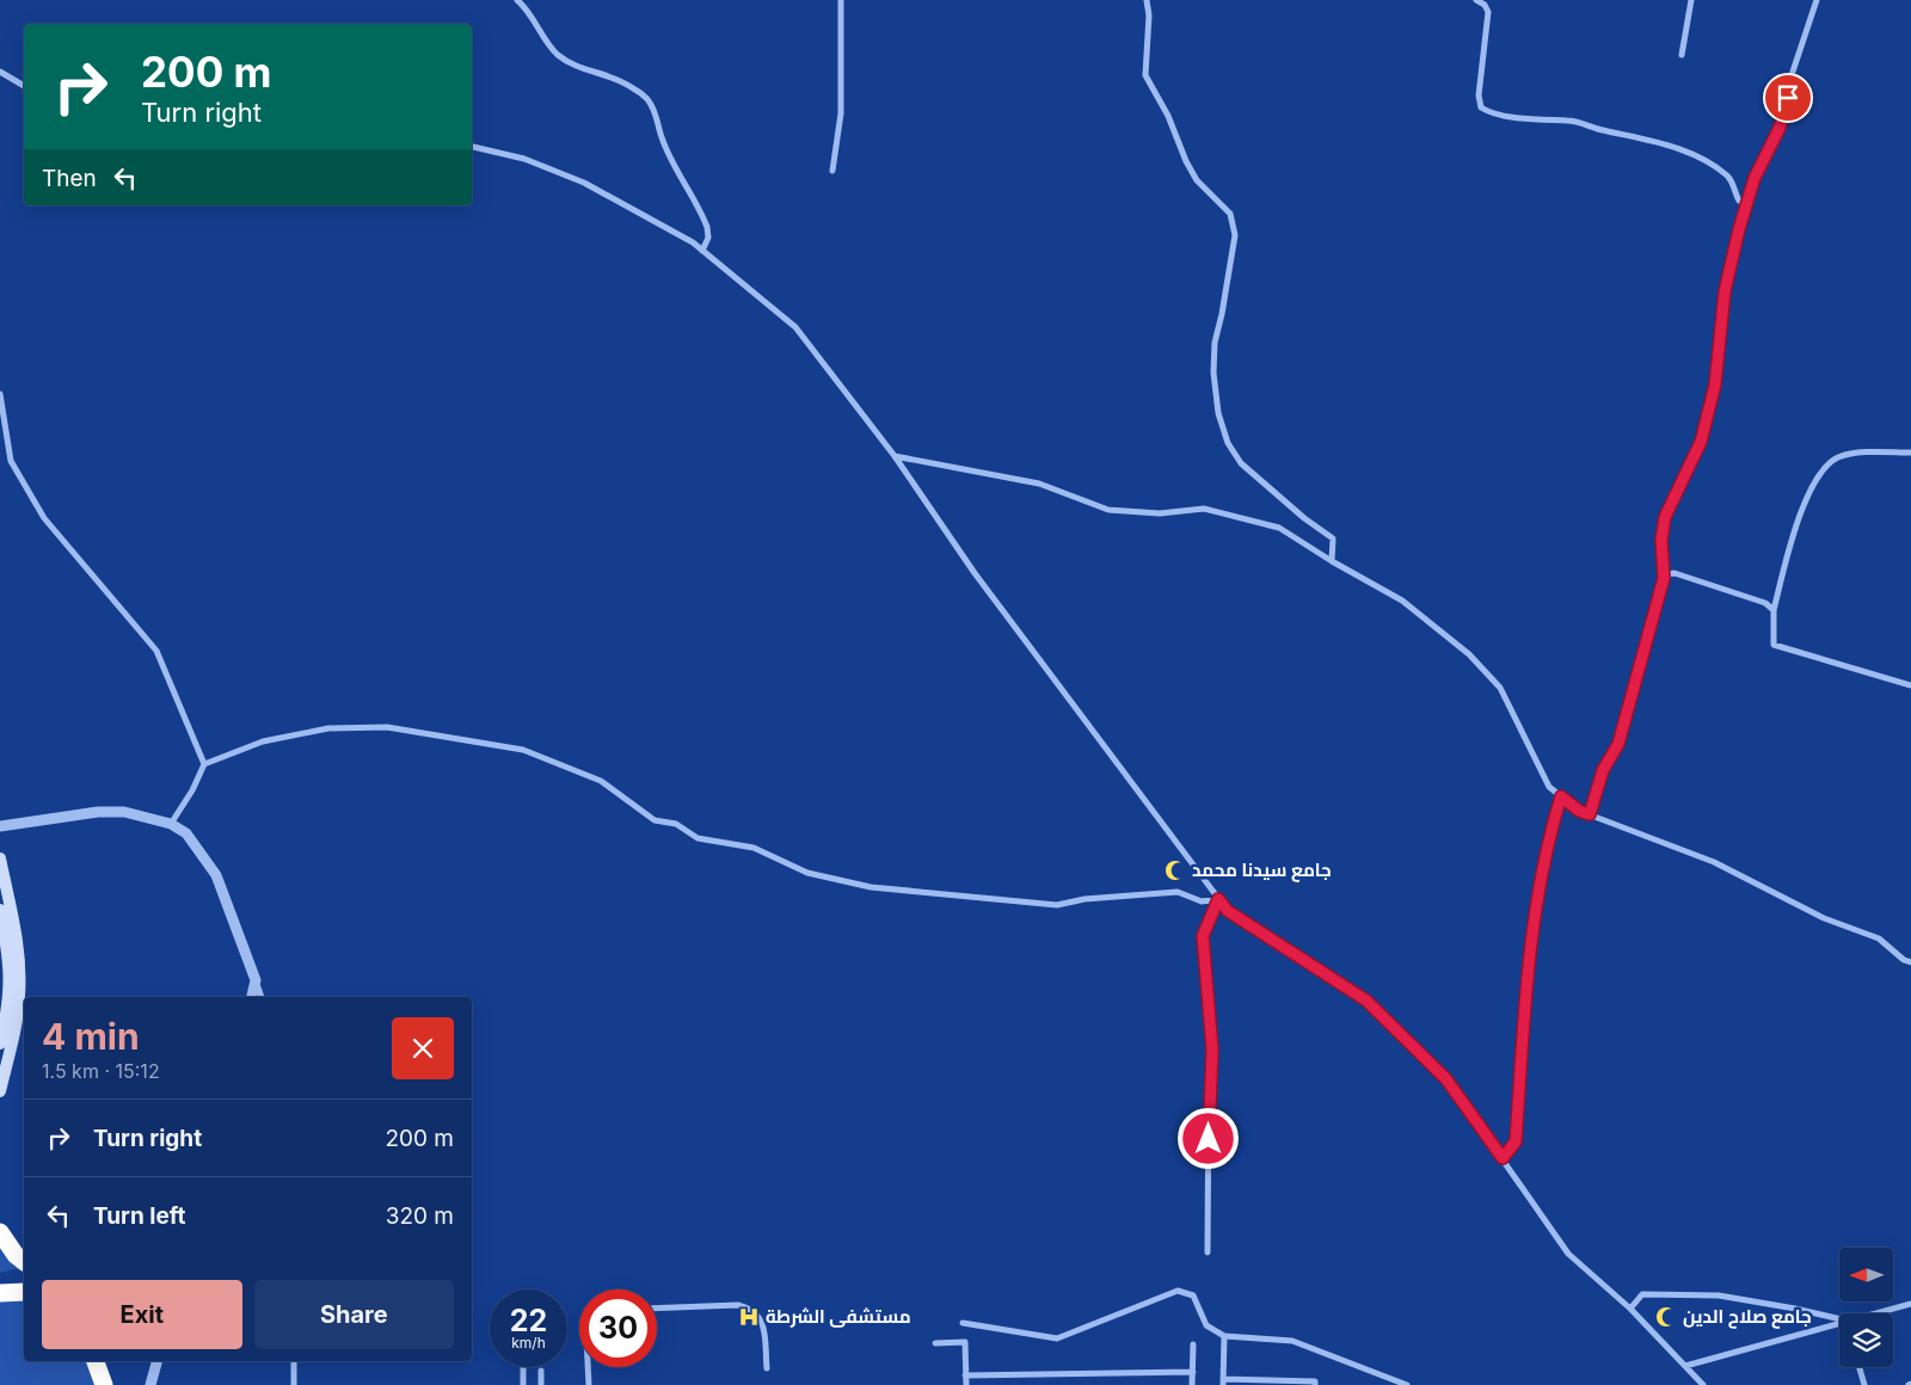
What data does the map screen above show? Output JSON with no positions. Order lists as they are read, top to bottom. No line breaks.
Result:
{"places":{"mosque":["جامع سيدنا محمد","جامع صلاح الدين"],"hospital":["مستشفى الشرطة"]},"north":"left","page":{"turn":["200 m","Turn right"],"then":"Then","heading":["4 min","1.5 km · 15:12"],"list":[{"name":"Turn right","value":"200 m"},{"name":"Turn left","value":"320 m"}],"buttons":["Exit","Share"],"speed":"22 km/h","limit":"30"}}
